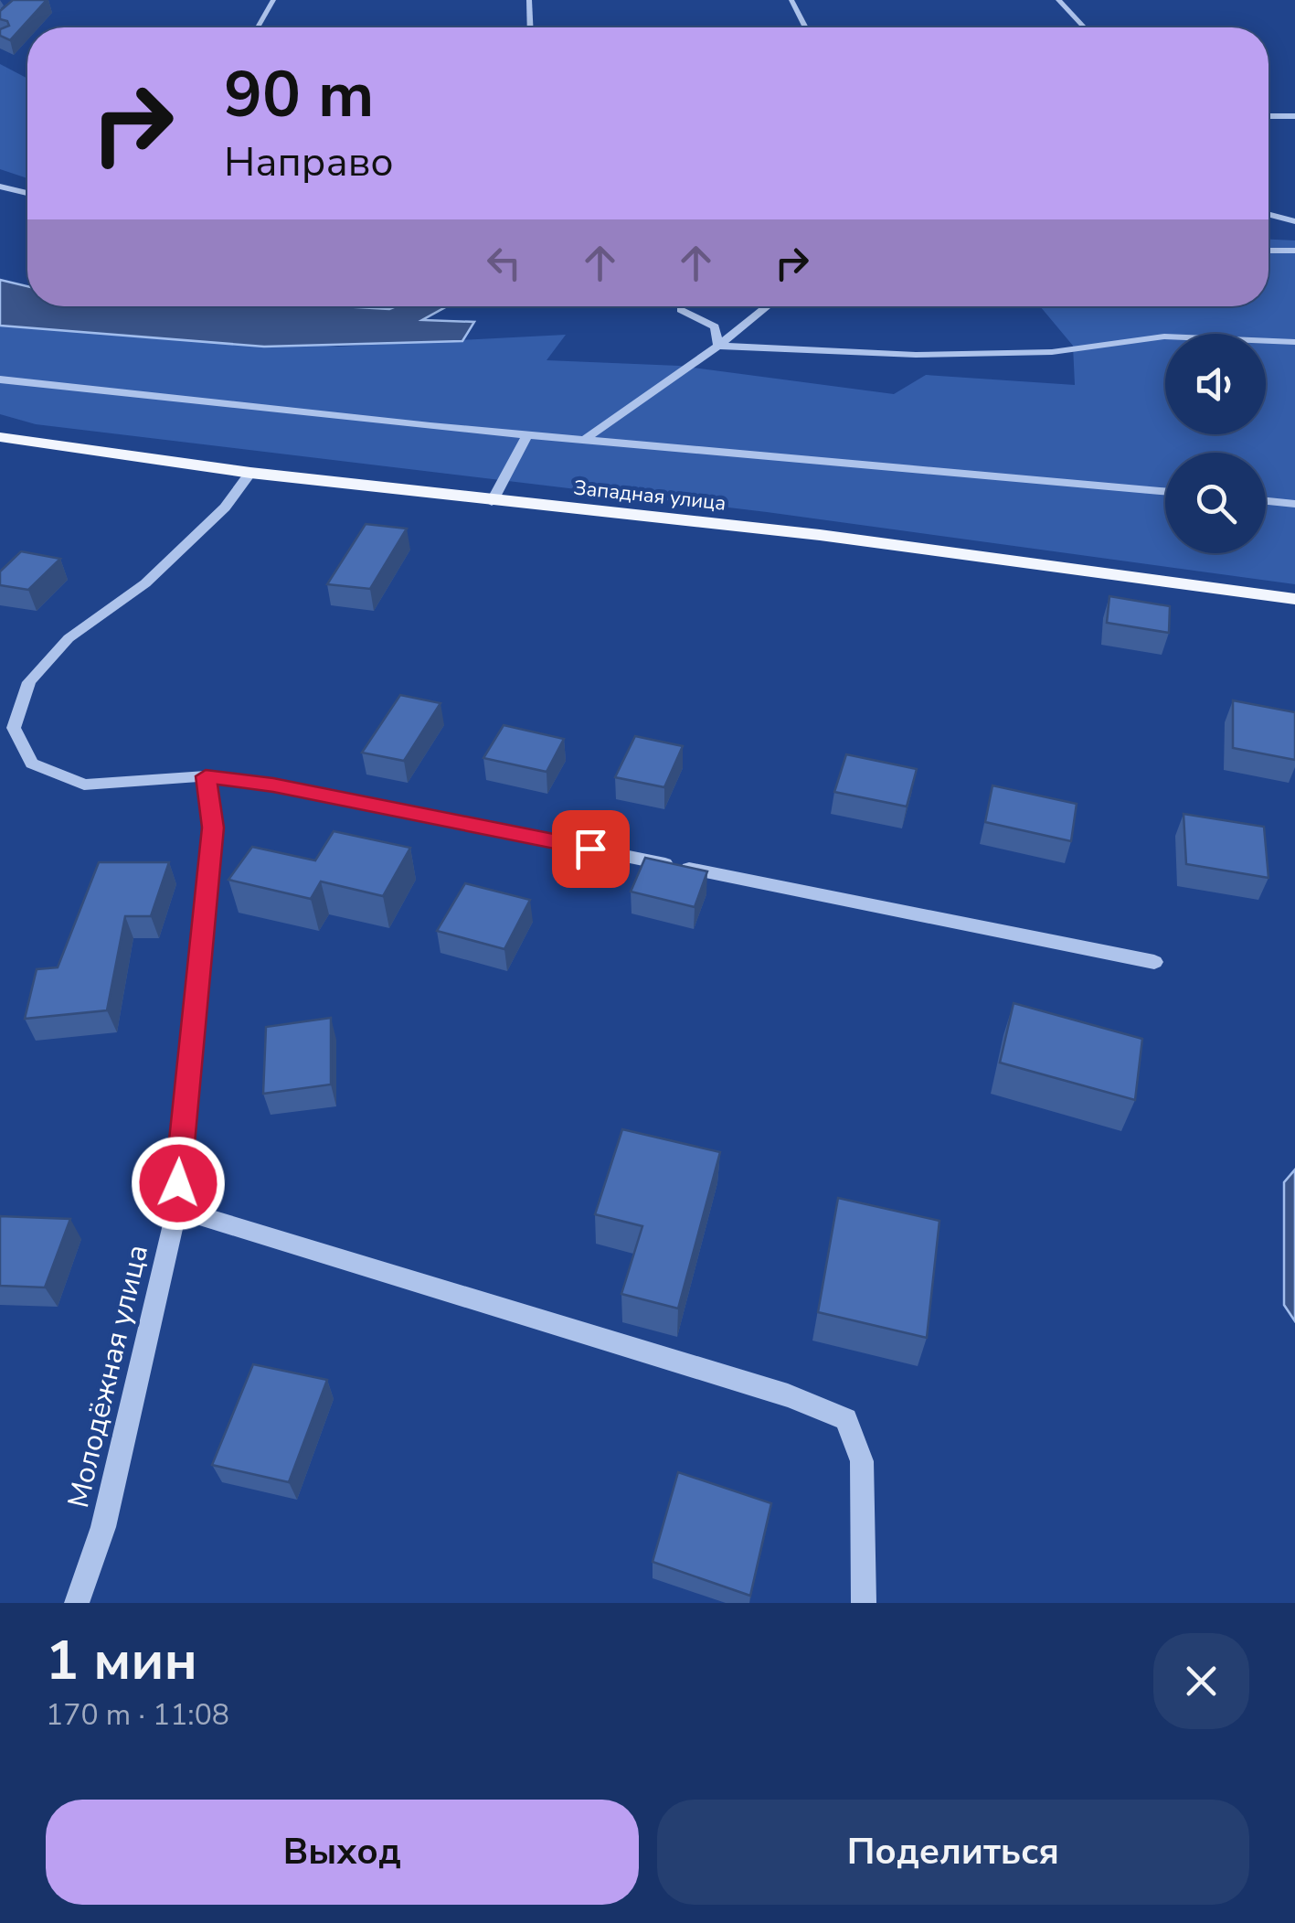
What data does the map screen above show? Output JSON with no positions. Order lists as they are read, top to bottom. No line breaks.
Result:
{"streets":{"main road":["Западная улица"],"street":["Молодёжная улица"]},"page":{"turn":["90 m","Направо"],"heading":["1 мин","170 m · 11:08"],"buttons":["Выход","Поделиться"]}}
